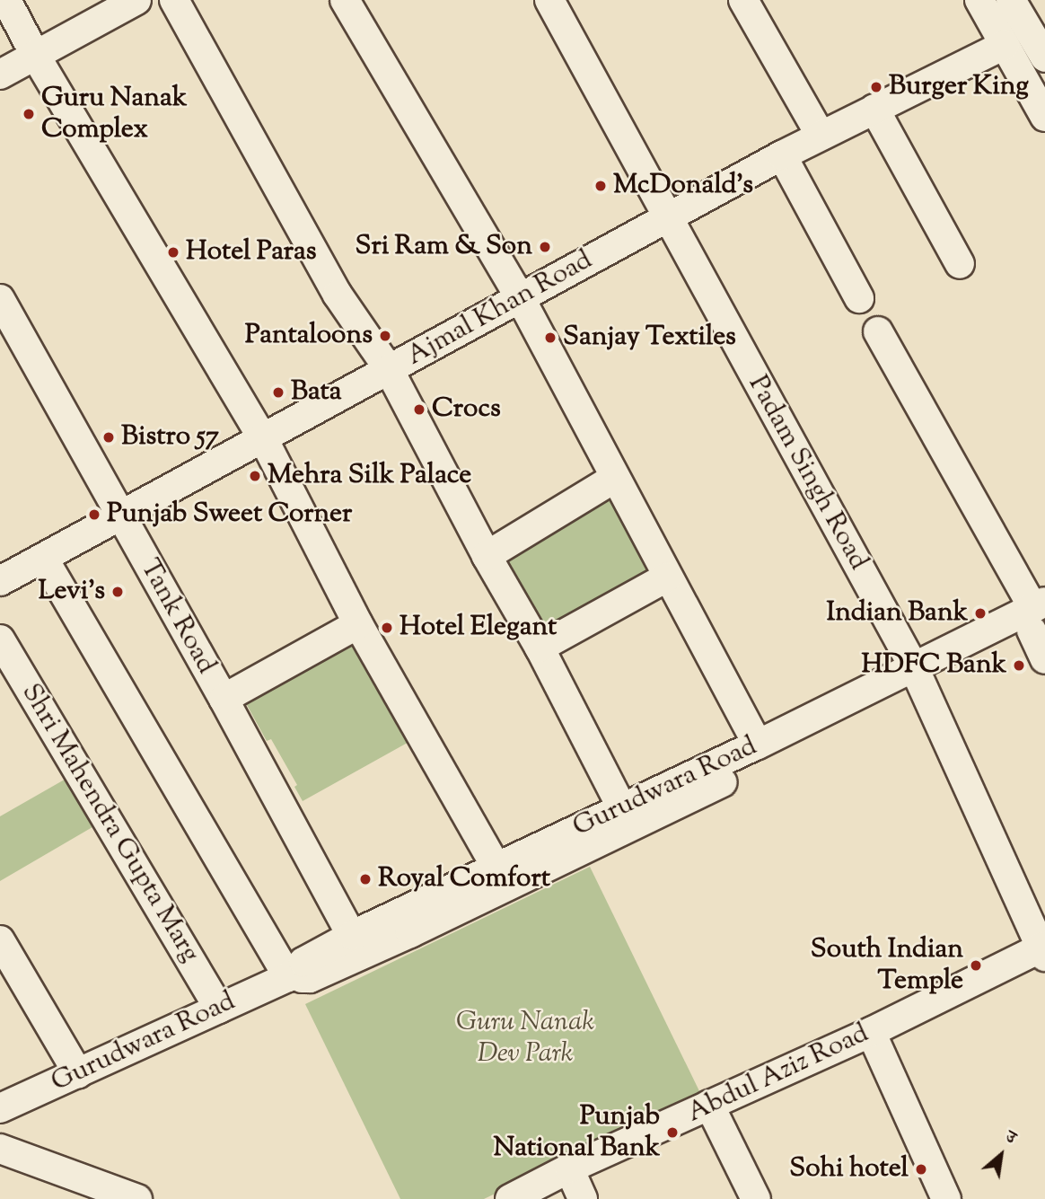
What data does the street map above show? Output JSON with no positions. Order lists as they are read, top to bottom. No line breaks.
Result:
{"streets":{"street":["Ajmal Khan Road","Padam Singh Road","Tank Road","Gurudwara Road","Shri Mahendra Gupta Marg","Abdul Aziz Road"]},"crossings":[["Ajmal Khan Road","Padam Singh Road"],["Ajmal Khan Road","Tank Road"],["Padam Singh Road","Gurudwara Road"],["Padam Singh Road","Abdul Aziz Road"],["Tank Road","Gurudwara Road"],["Gurudwara Road","Shri Mahendra Gupta Marg"]],"parks":["Guru Nanak Dev Park"],"places":["Burger King","Guru Nanak Complex","McDonald's","Sri Ram & Son","Hotel Paras","Pantaloons","Sanjay Textiles","Bata","Crocs","Bistro 57","Mehra Silk Palace","Punjab Sweet Corner","Levi's","Indian Bank","Hotel Elegant","HDFC Bank","Royal Comfort","South Indian Temple","Punjab National Bank","Sohi hotel"],"north":"top right"}
